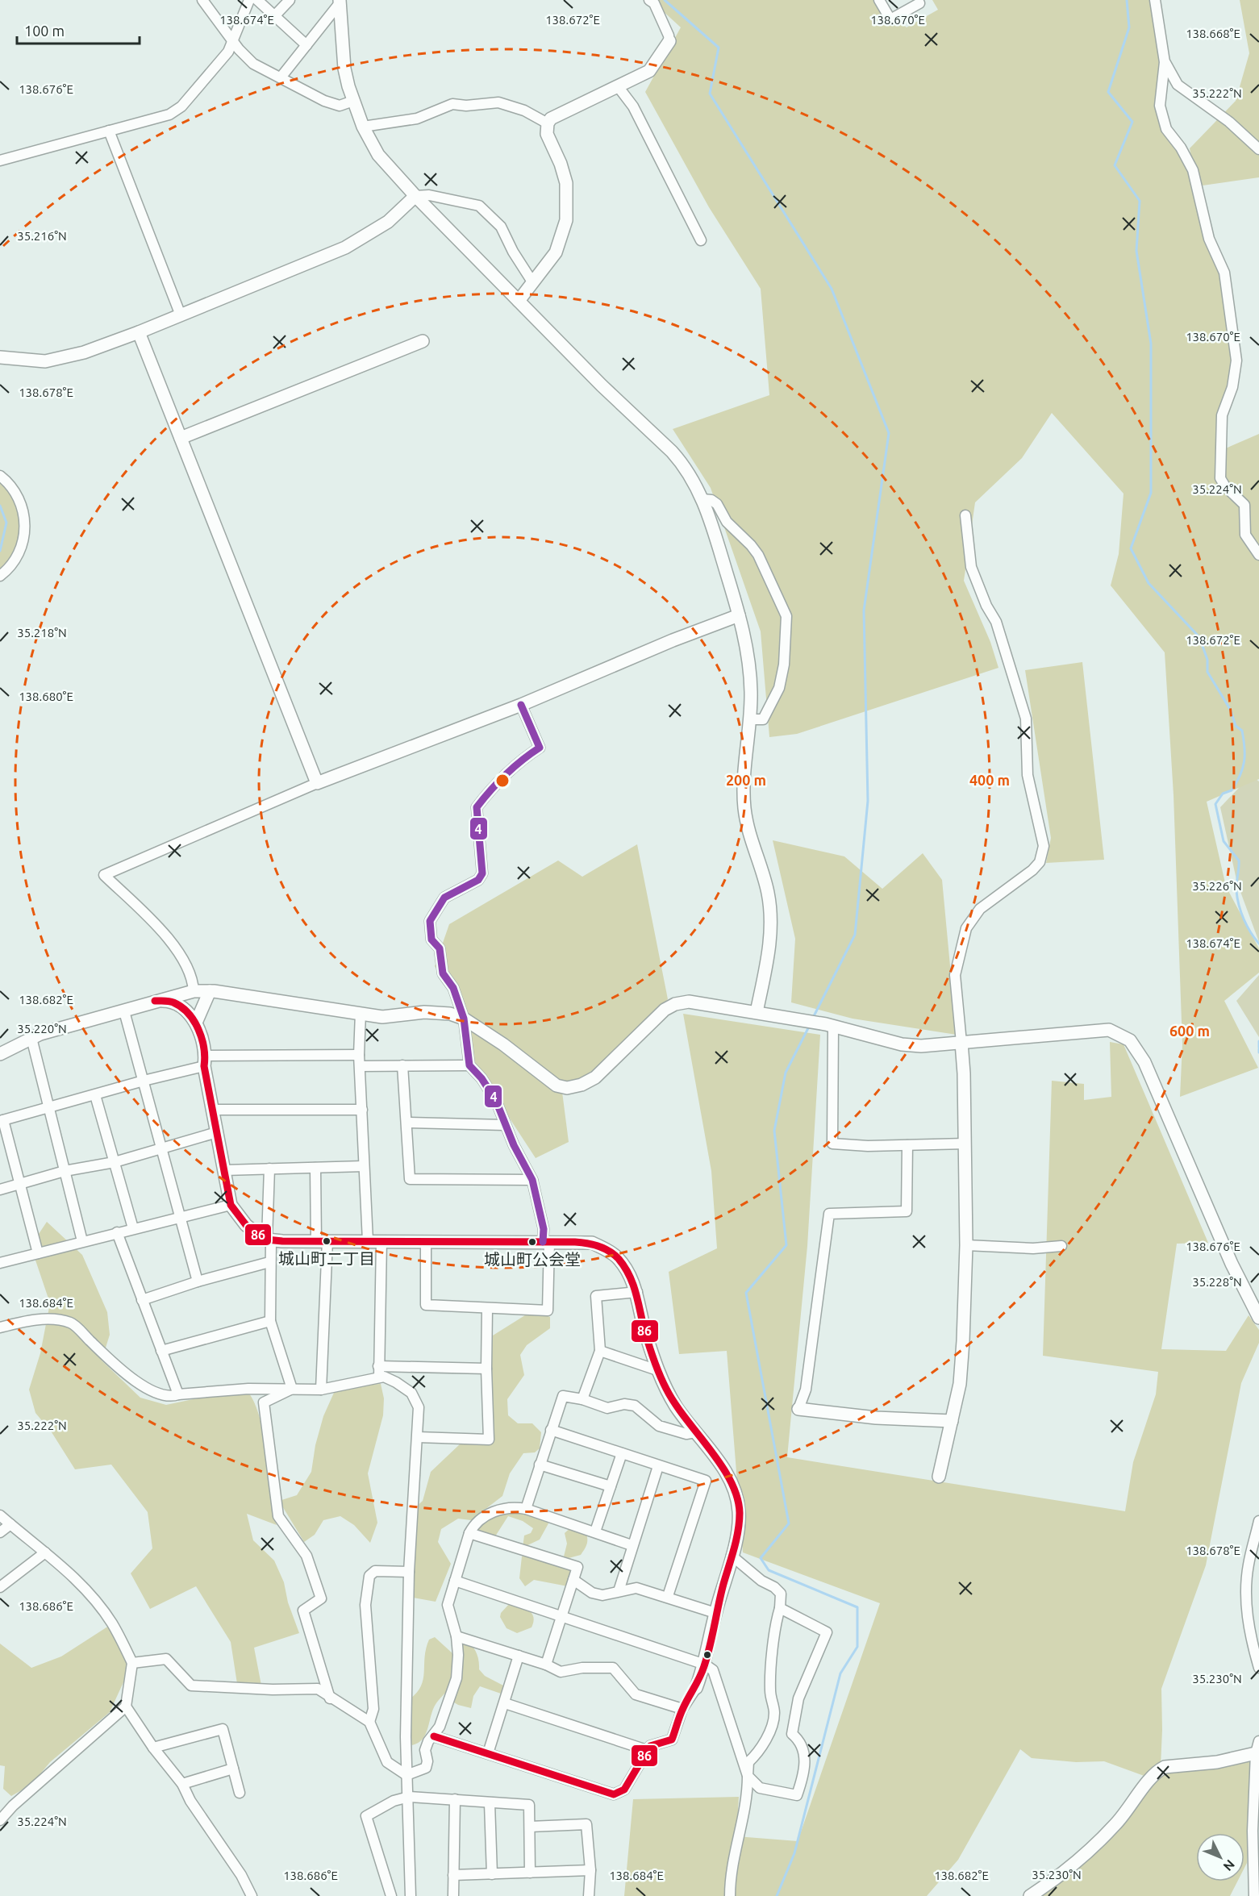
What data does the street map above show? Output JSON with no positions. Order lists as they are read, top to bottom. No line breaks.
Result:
{"places":["城山町二丁目","城山町公会堂"],"lines":["transit line 4","transit line 86"],"scale_bar":"100 m","north":"bottom right","coordinates":["138.674°E","138.672°E","138.670°E","138.668°E","138.676°E","35.222°N","35.216°N","138.678°E","35.224°N","35.218°N","138.680°E","35.226°N","138.682°E","35.220°N","35.228°N","138.684°E","138.686°E","35.230°N"],"rings":["200 m","400 m","600 m"]}
